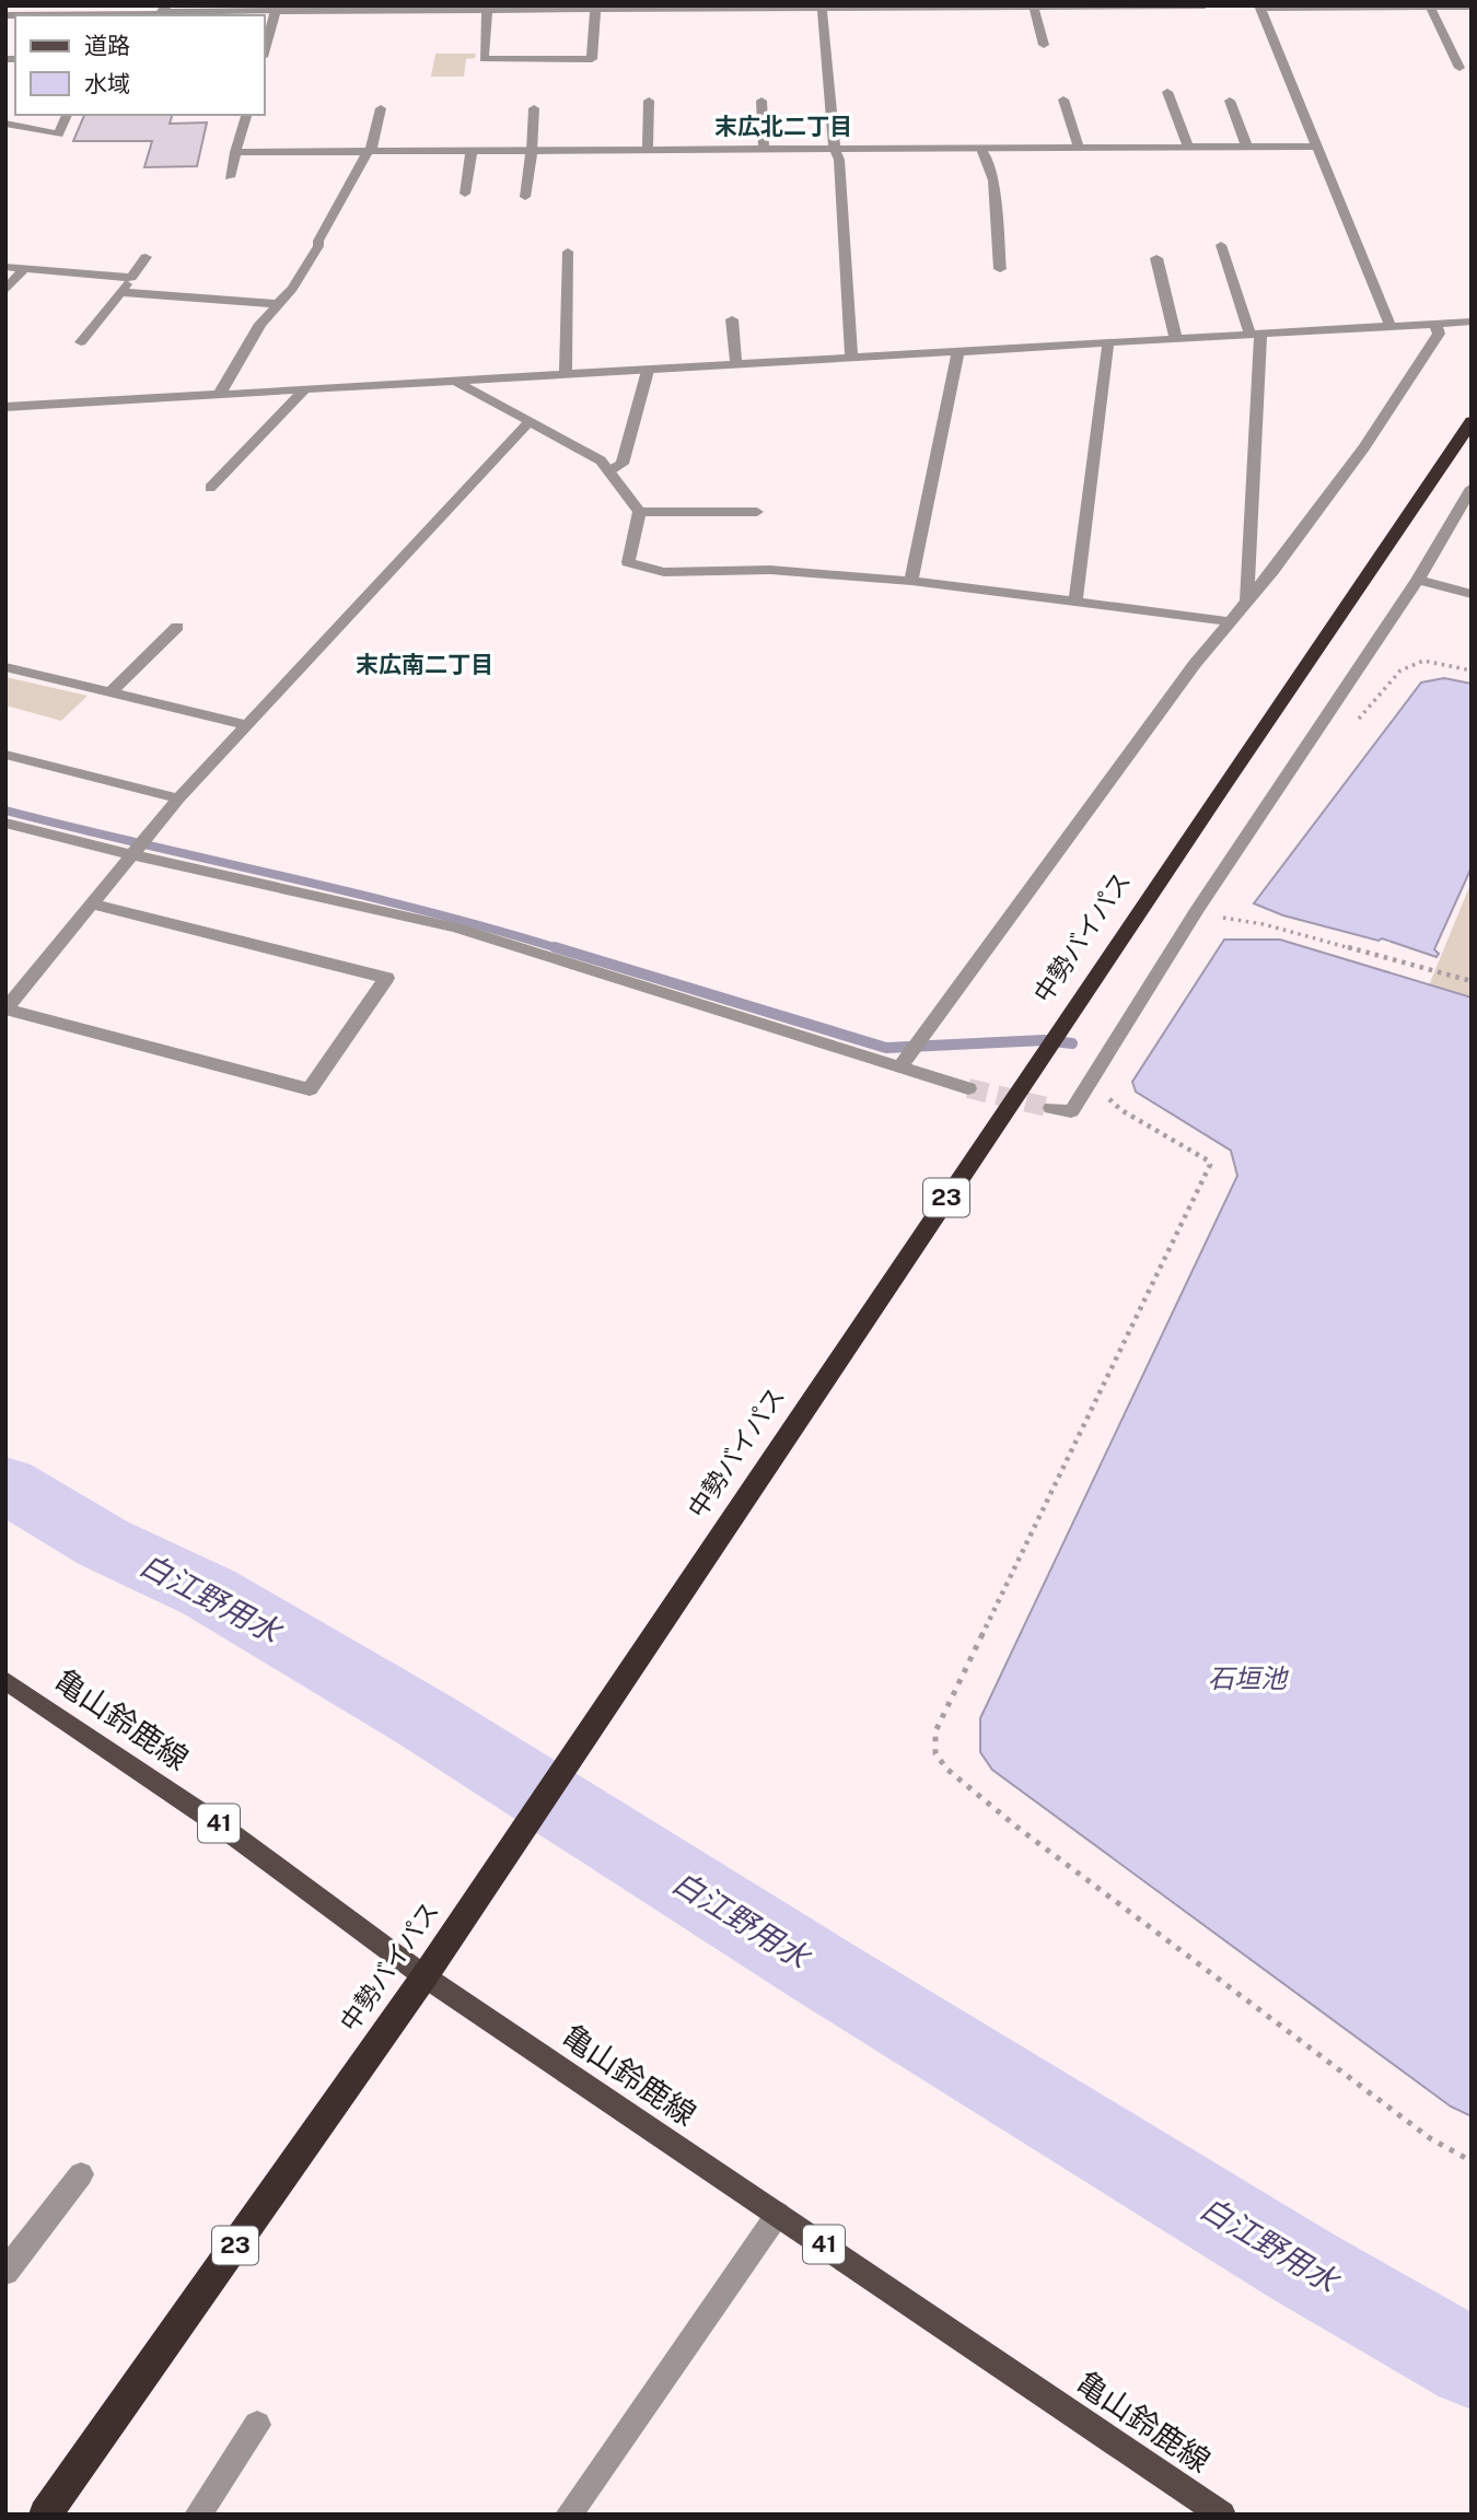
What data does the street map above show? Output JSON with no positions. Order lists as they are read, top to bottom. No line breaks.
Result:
{"streets":{"highway":["中勢バイパス","23"],"main road":["亀山鈴鹿線","41"]},"crossings":[["中勢バイパス","亀山鈴鹿線"]],"districts":["末広北二丁目","末広南二丁目"],"water":["白江野用水","石垣池"],"legend":["道路","水域"]}
